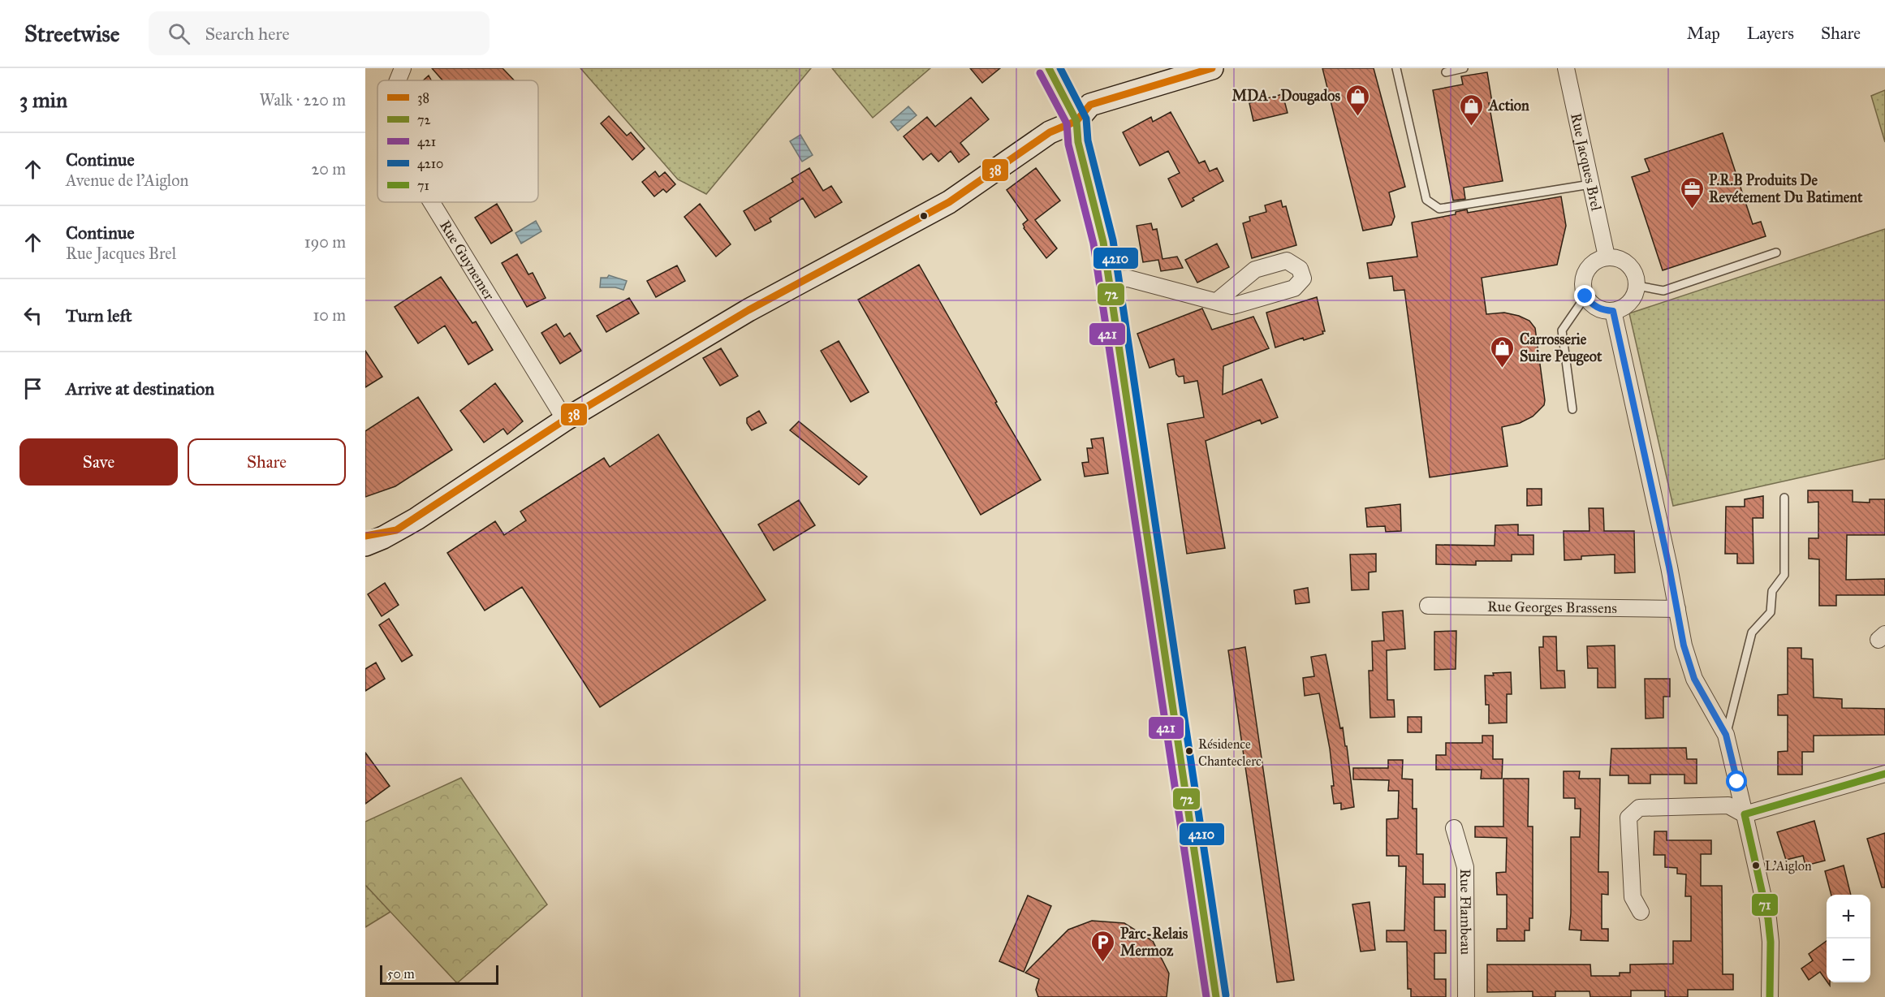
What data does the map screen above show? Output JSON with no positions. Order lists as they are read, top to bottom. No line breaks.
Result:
{"streets":{"street":["Rue Jacques Brel","Rue Guynemer","Rue Georges Brassens","Rue Flambeau"]},"places":{"shop":["MDA - Dougados","Action","Carrosserie Suire Peugeot"],"office":["P.R.B Produits De Revétement Du Batiment"],"other":["Résidence Chanteclerc","L'Aiglon"],"parking":["Parc-Relais Mermoz"]},"lines":["transit line 38","transit line 72","transit line 4210","transit line 421","transit line 71"],"legend":["38","72","421","4210","71"],"scale_bar":"50 m","page":{"header":"Streetwise","search":"Search here","nav":["Map","Layers","Share"],"heading":["3 min","Walk · 220 m"],"list":[["Continue","Avenue de l'Aiglon","20 m"],["Continue","Rue Jacques Brel","190 m"],["Turn left","10 m"],"Arrive at destination"],"buttons":["Save","Share"],"map_buttons":["+","−"],"scale":"50 m"}}
